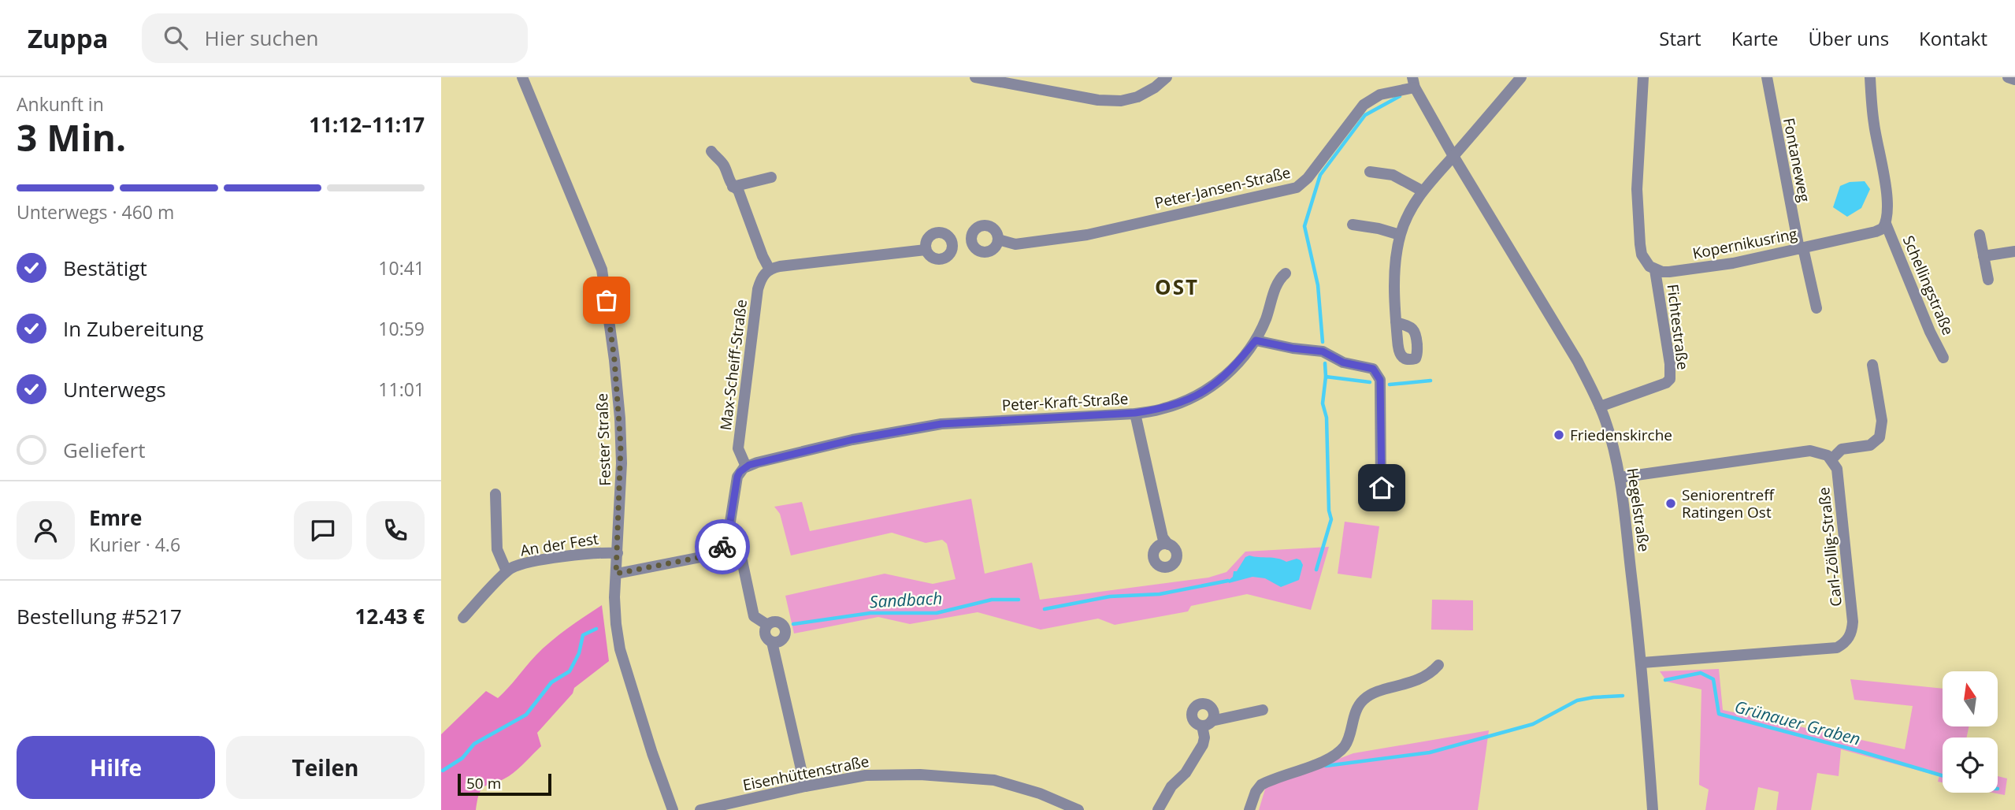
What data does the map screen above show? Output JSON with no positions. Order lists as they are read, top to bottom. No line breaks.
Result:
{"streets":{"street":["Fontaneweg","Peter-Jansen-Straße","Kopernikusring","Schellingstraße","Fichtestraße","Max-Scheiff-Straße","Peter-Kraft-Straße","Fester Straße","Hegelstraße","An der Fest","Carl-Zöllig-Straße","Eisenhüttenstraße"]},"crossings":[["Fontaneweg","Kopernikusring"],["Peter-Jansen-Straße","Hegelstraße"],["Kopernikusring","Schellingstraße"],["Kopernikusring","Fichtestraße"],["Fichtestraße","Hegelstraße"],["Max-Scheiff-Straße","Peter-Kraft-Straße"],["Fester Straße","An der Fest"],["Hegelstraße","Carl-Zöllig-Straße"]],"districts":["OST"],"water":["Sandbach","Grünauer Graben"],"places":["Friedenskirche","Seniorentreff Ratingen Ost"],"scale_bar":"50 m","north":"top","page":{"header":"Zuppa","search":"Hier suchen","nav":["Start","Karte","Über uns","Kontakt"],"heading":["3 Min.","Ankunft in","11:12–11:17"],"panel":["Emre","Kurier · 4.6","Bestellung #5217","12.43 €"],"bar":"Unterwegs · 460 m","list":[["Bestätigt","10:41"],["In Zubereitung","10:59"],["Unterwegs","11:01"],"Geliefert"],"buttons":["Hilfe","Teilen"],"scale":"50 m"}}
